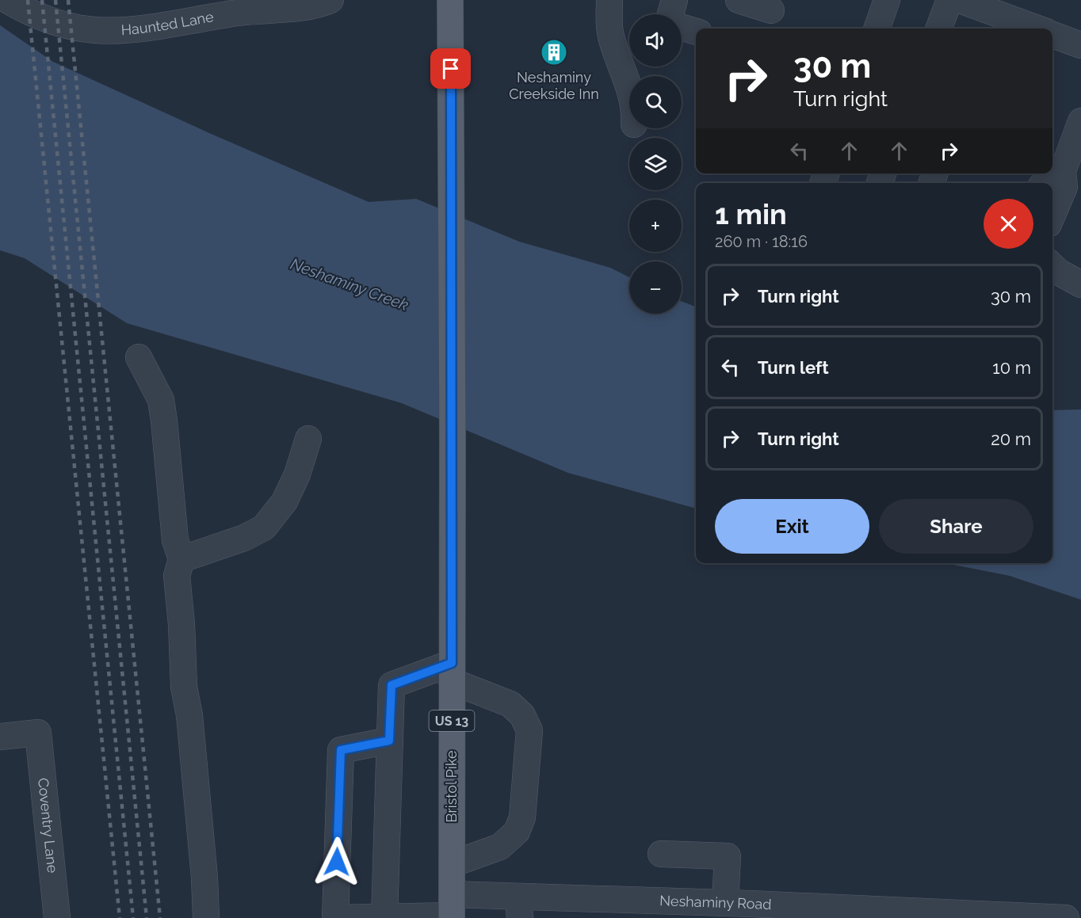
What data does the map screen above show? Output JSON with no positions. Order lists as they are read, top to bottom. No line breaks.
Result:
{"streets":{"main road":["US 13","Bristol Pike"],"street":["Haunted Lane","Coventry Lane","Neshaminy Road"]},"crossings":[["Bristol Pike","Neshaminy Road"]],"water":["Neshaminy Creek"],"places":{"building":["Neshaminy Creekside Inn"]},"page":{"map_buttons":["+","−"],"turn":["30 m","Turn right"],"heading":["1 min","260 m · 18:16"],"list":[{"name":"Turn right","value":"30 m"},{"name":"Turn left","value":"10 m"},{"name":"Turn right","value":"20 m"}],"buttons":["Exit","Share"]}}
